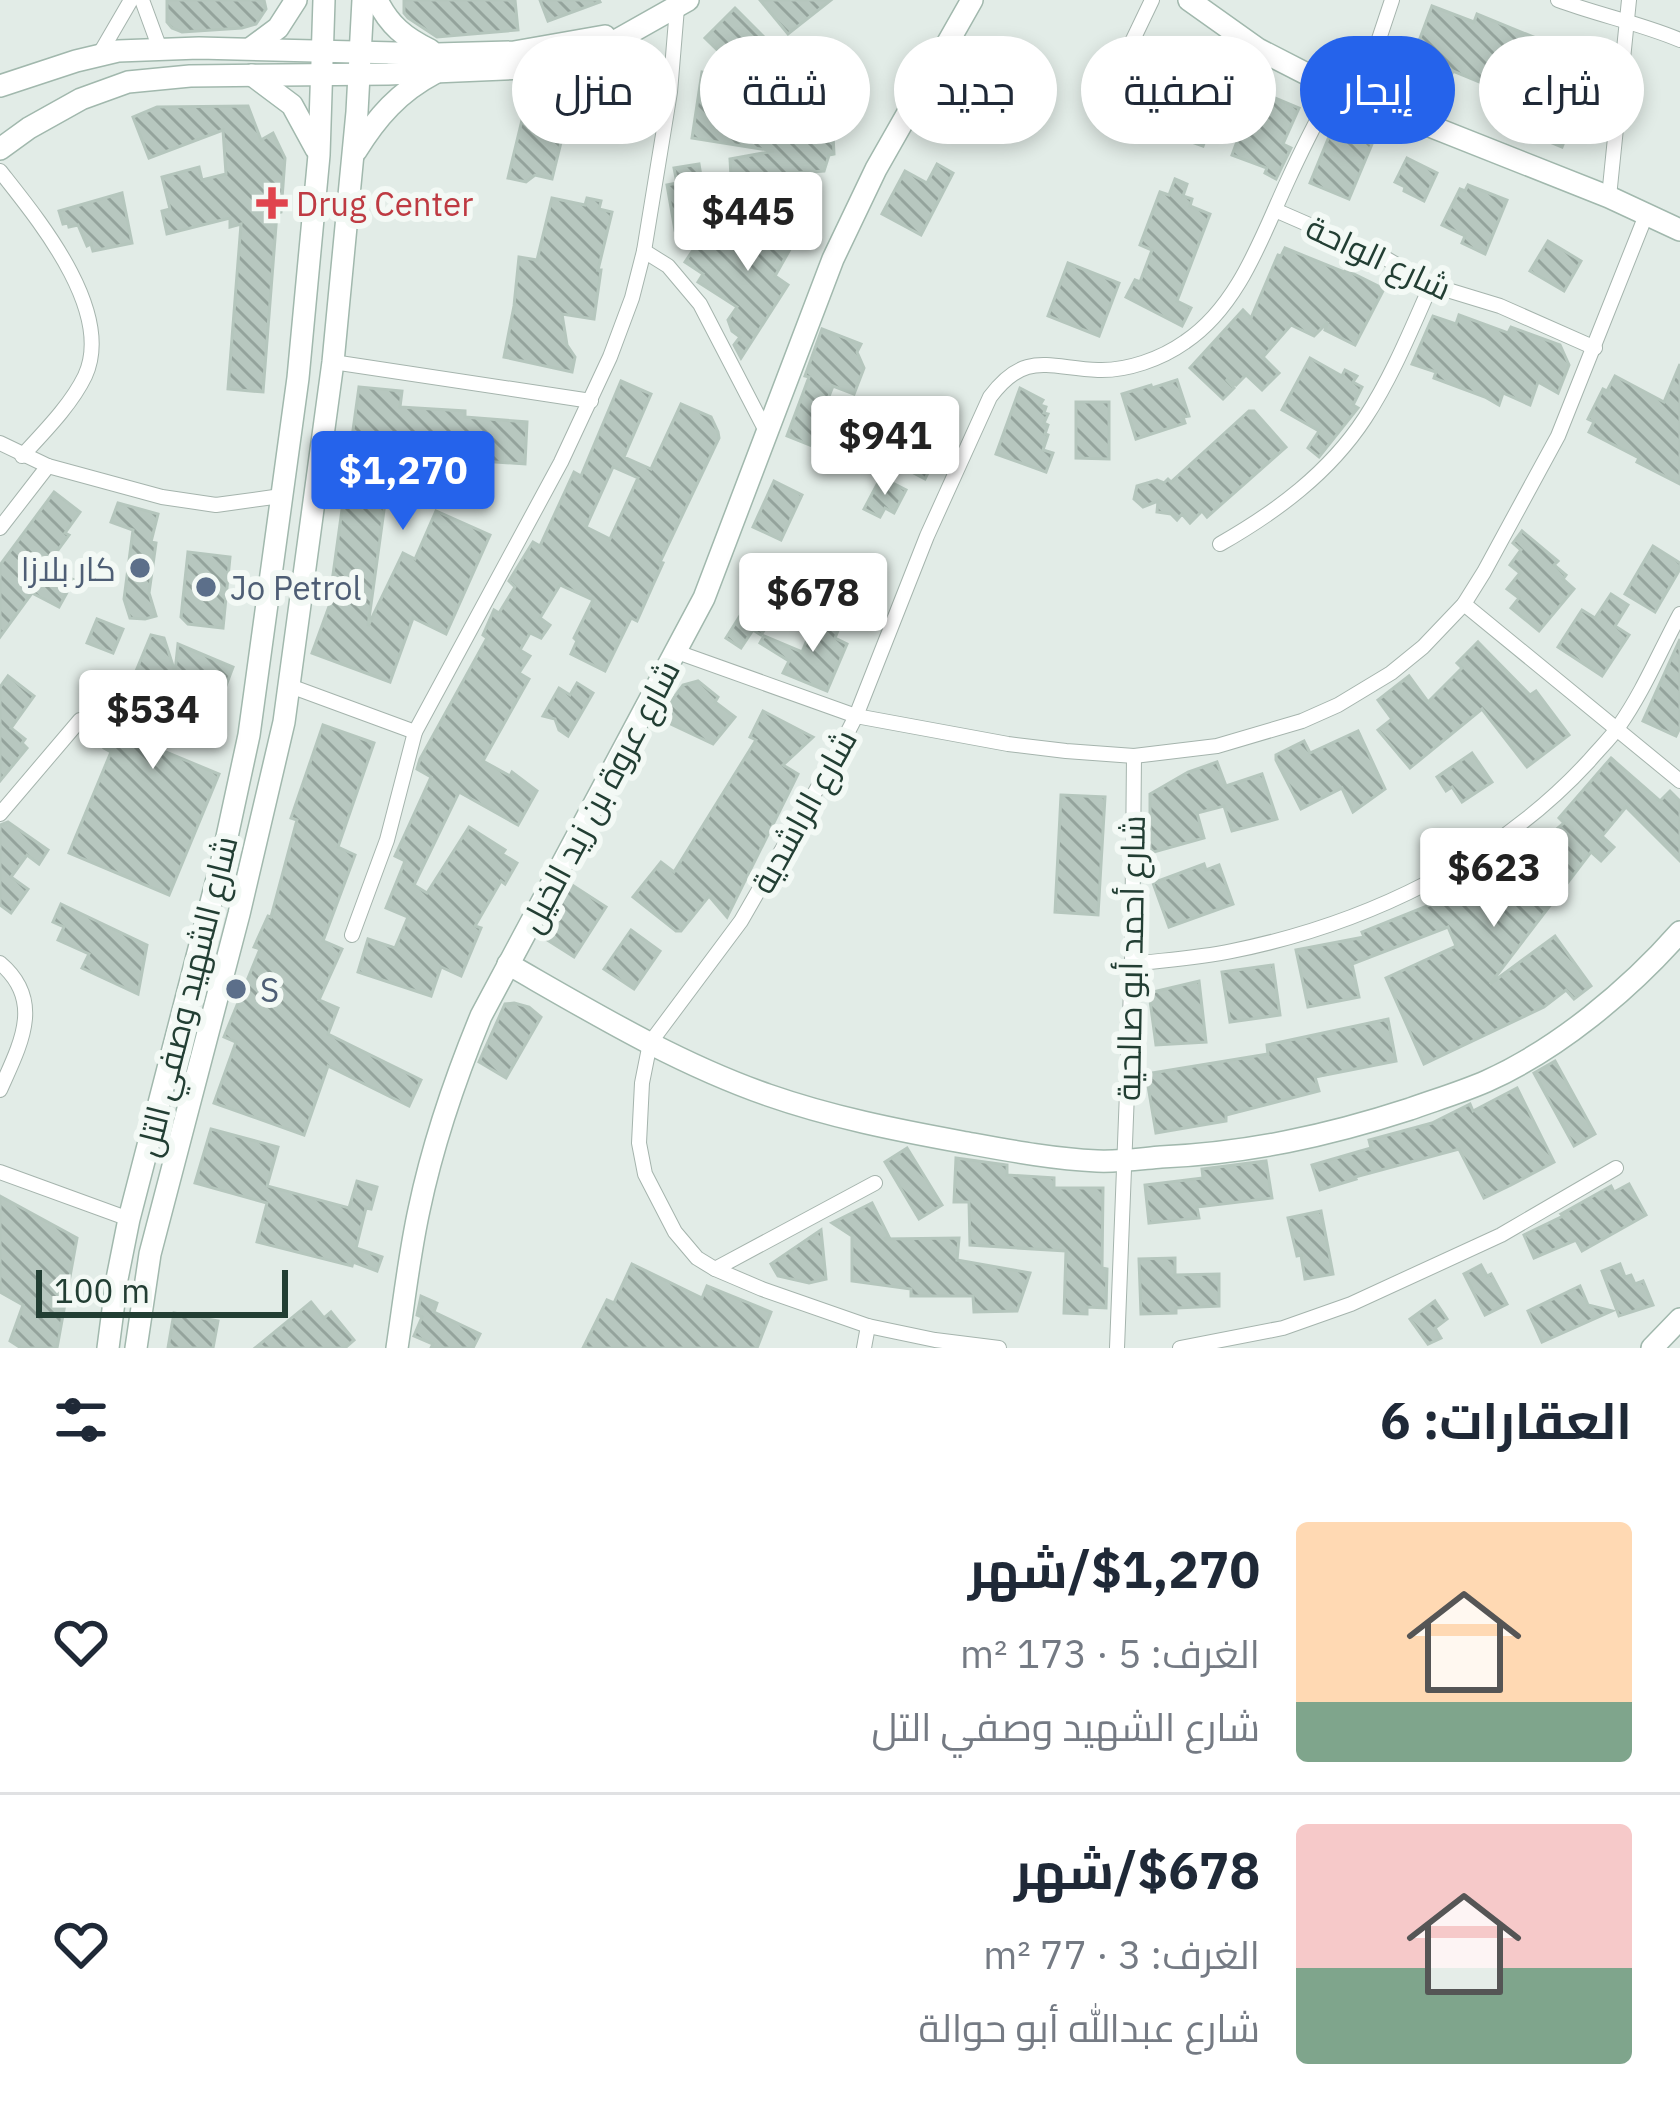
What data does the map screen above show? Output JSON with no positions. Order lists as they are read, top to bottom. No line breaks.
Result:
{"streets":{"street":["شارع الواحة","شارع عروة بن زيد الخيل","شارع الراشدية","شارع أحمد أبو صالحية","شارع الشهيد وصفي التل"]},"crossings":[["شارع الواحة","شارع الراشدية"]],"places":{"health":["Drug Center"],"other":["كار بلازا","Jo Petrol","S"]},"scale_bar":"100 m","page":{"chip":["شراء","إيجار","تصفية","جديد","شقة","منزل"],"price":["$445","$941","$1,270","$678","$534","$623"],"scale":"100 m","heading":"العقارات: 6","list":[{"name":"$1,270/شهر","note":"الغرف: 5 · 173 m² · شارع الشهيد وصفي التل"},{"name":"$678/شهر","note":"الغرف: 3 · 77 m² · شارع عبدالله أبو حوالة"}]}}
